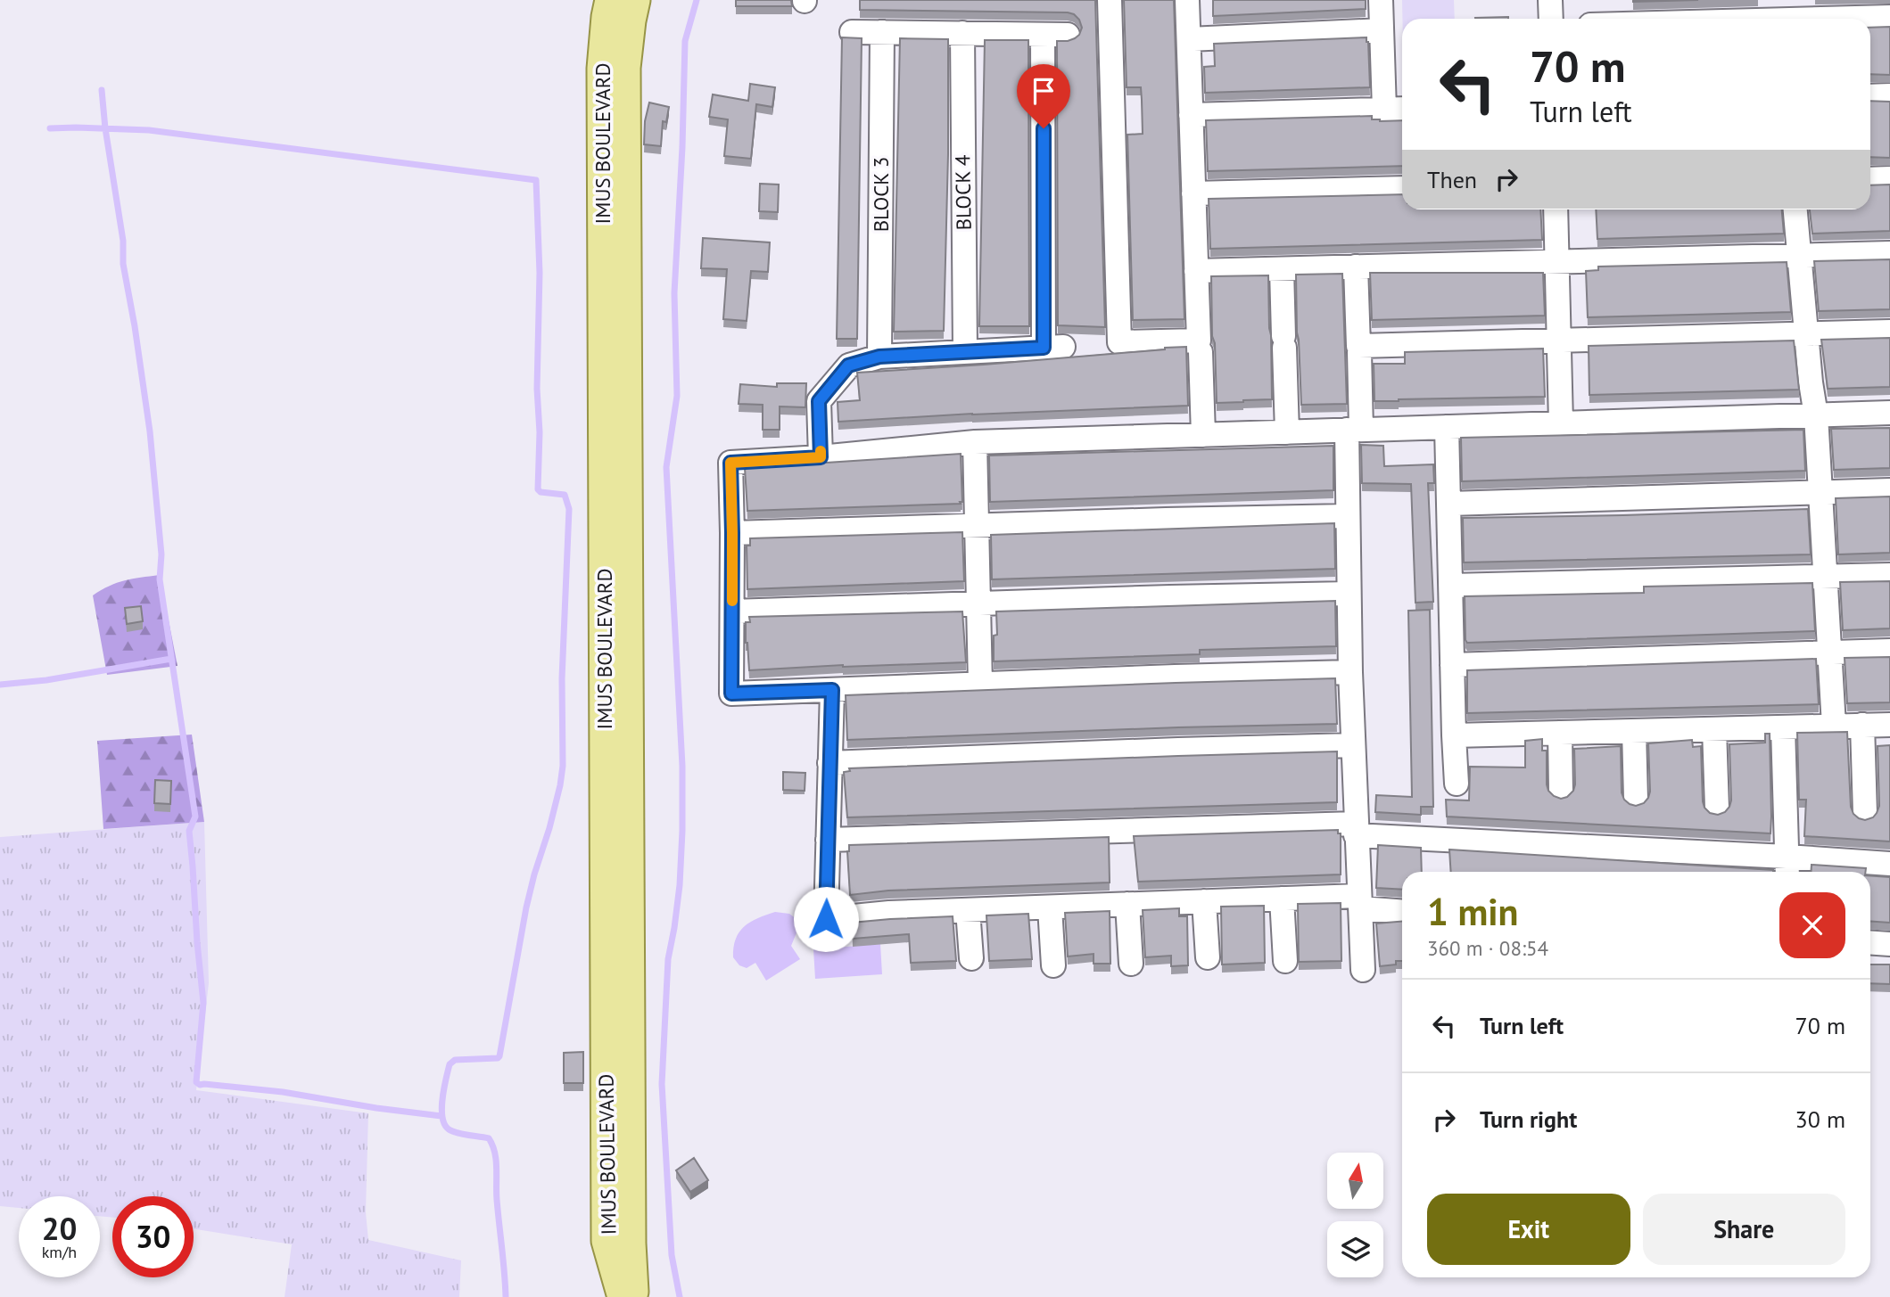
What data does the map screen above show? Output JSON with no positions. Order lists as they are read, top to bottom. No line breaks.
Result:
{"streets":{"main road":["IMUS BOULEVARD"],"street":["BLOCK 4","BLOCK 3"]},"north":"top","page":{"turn":["70 m","Turn left"],"then":"Then","heading":["1 min","360 m · 08:54"],"list":[{"name":"Turn left","value":"70 m"},{"name":"Turn right","value":"30 m"}],"buttons":["Exit","Share"],"speed":"20 km/h","limit":"30"}}
